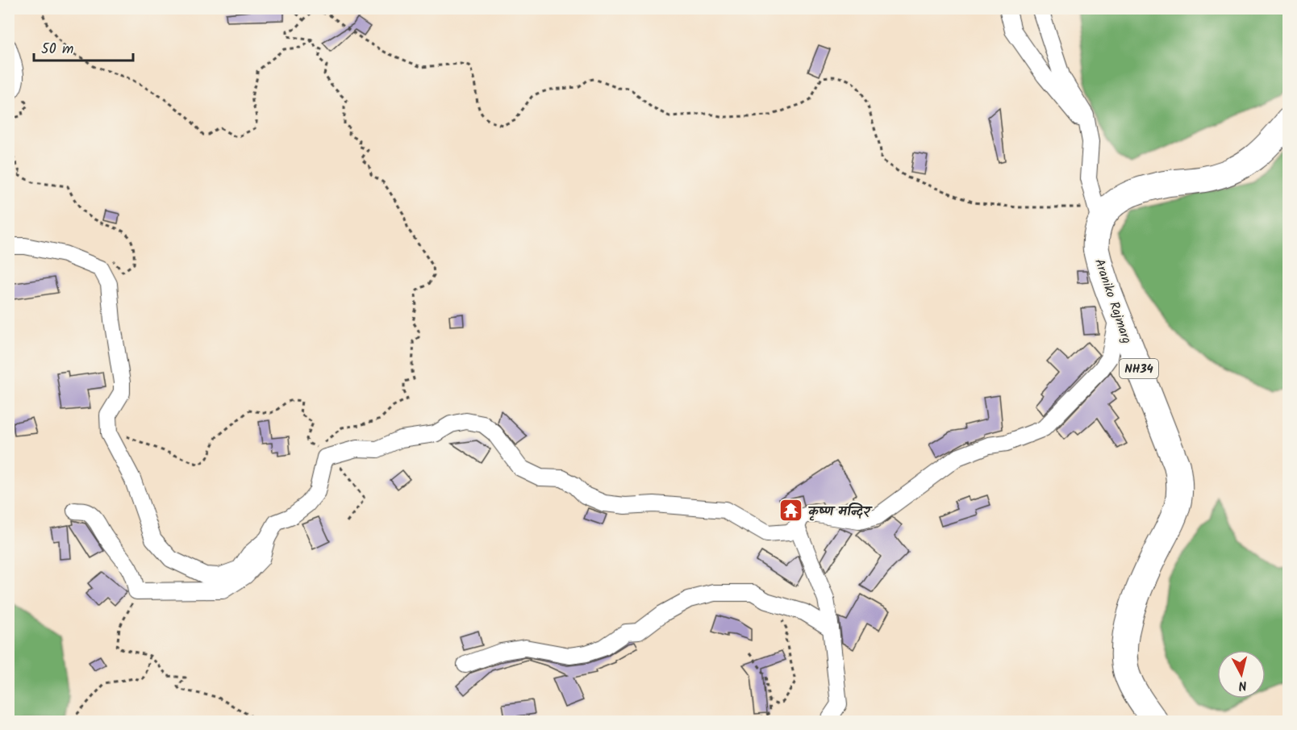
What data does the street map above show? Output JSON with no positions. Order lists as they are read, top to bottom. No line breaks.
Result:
{"streets":{"highway":["Araniko Rajmarg","NH34"]},"places":{"temple":["कृष्ण मन्दिर"]},"scale_bar":"50 m","north":"bottom"}
